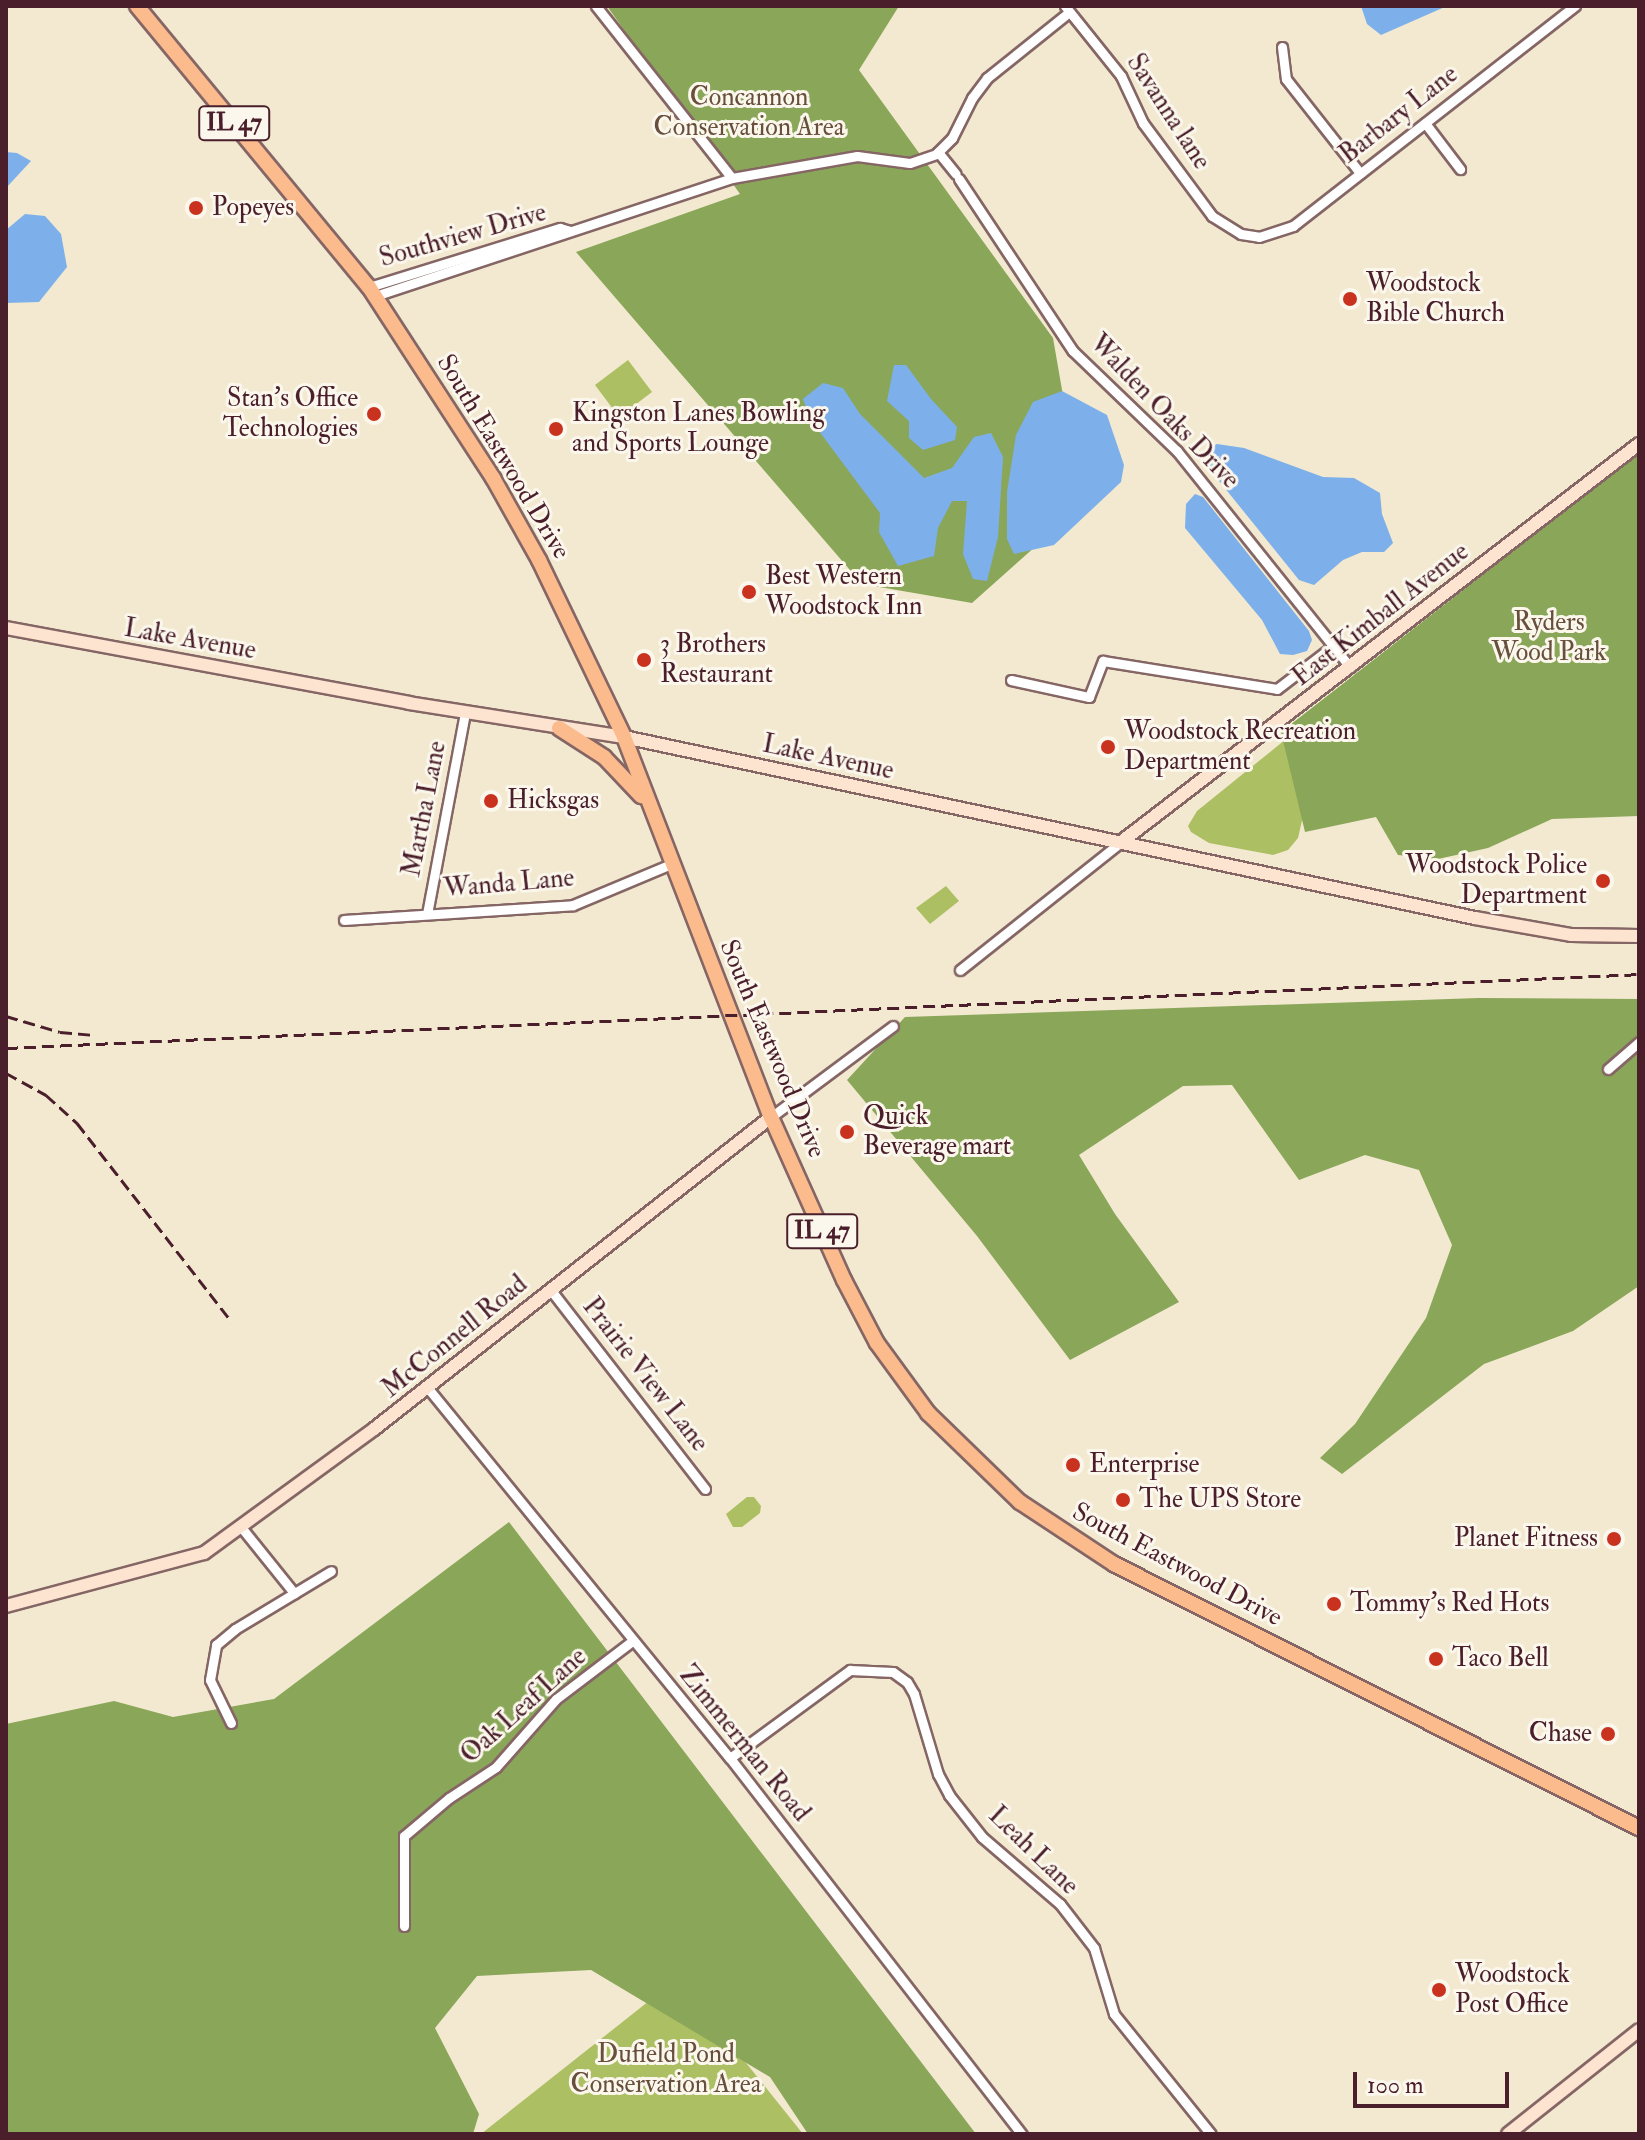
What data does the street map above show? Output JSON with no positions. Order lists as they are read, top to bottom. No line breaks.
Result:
{"streets":{"main road":["IL 47","South Eastwood Drive"],"street":["Savanna lane","Barbary Lane","Southview Drive","Walden Oaks Drive","East Kimball Avenue","Lake Avenue","Martha Lane","Wanda Lane","McConnell Road","Prairie View Lane","Oak Leaf Lane","Zimmerman Road","Leah Lane"]},"crossings":[["Savanna lane","Barbary Lane"],["Southview Drive","Walden Oaks Drive"],["Southview Drive","South Eastwood Drive"],["Walden Oaks Drive","East Kimball Avenue"],["South Eastwood Drive","Lake Avenue"],["South Eastwood Drive","Wanda Lane"],["South Eastwood Drive","McConnell Road"],["East Kimball Avenue","Lake Avenue"],["Lake Avenue","Martha Lane"],["Martha Lane","Wanda Lane"],["McConnell Road","Prairie View Lane"],["McConnell Road","Zimmerman Road"],["Oak Leaf Lane","Zimmerman Road"],["Zimmerman Road","Leah Lane"]],"parks":["Concannon Conservation Area","Ryders Wood Park","Dufield Pond Conservation Area"],"places":["Popeyes","Woodstock Bible Church","Stan's Office Technologies","Kingston Lanes Bowling and Sports Lounge","Best Western Woodstock Inn","3 Brothers Restaurant","Woodstock Recreation Department","Hicksgas","Woodstock Police Department","Quick Beverage mart","Enterprise","The UPS Store","Planet Fitness","Tommy's Red Hots","Taco Bell","Chase","Woodstock Post Office"],"scale_bar":"100 m"}
